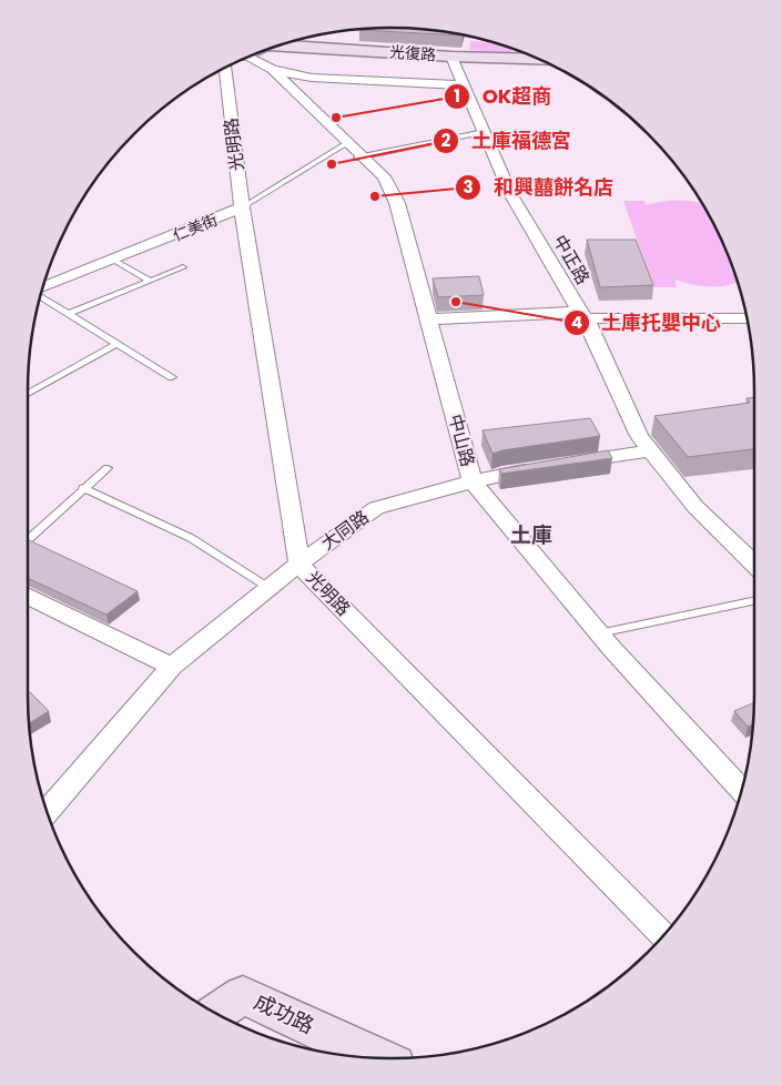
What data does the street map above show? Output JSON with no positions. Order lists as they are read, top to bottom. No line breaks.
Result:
{"streets":{"street":["光復路","光明路","仁美街","中正路","中山路","大同路","成功路"]},"crossings":[["光復路","中正路"],["光明路","仁美街"],["光明路","大同路"],["仁美街","中正路"],["仁美街","中山路"],["中山路","大同路"]],"districts":["土庫"],"places":["OK超商","土庫福德宮","和興囍餅名店","土庫托嬰中心"]}
